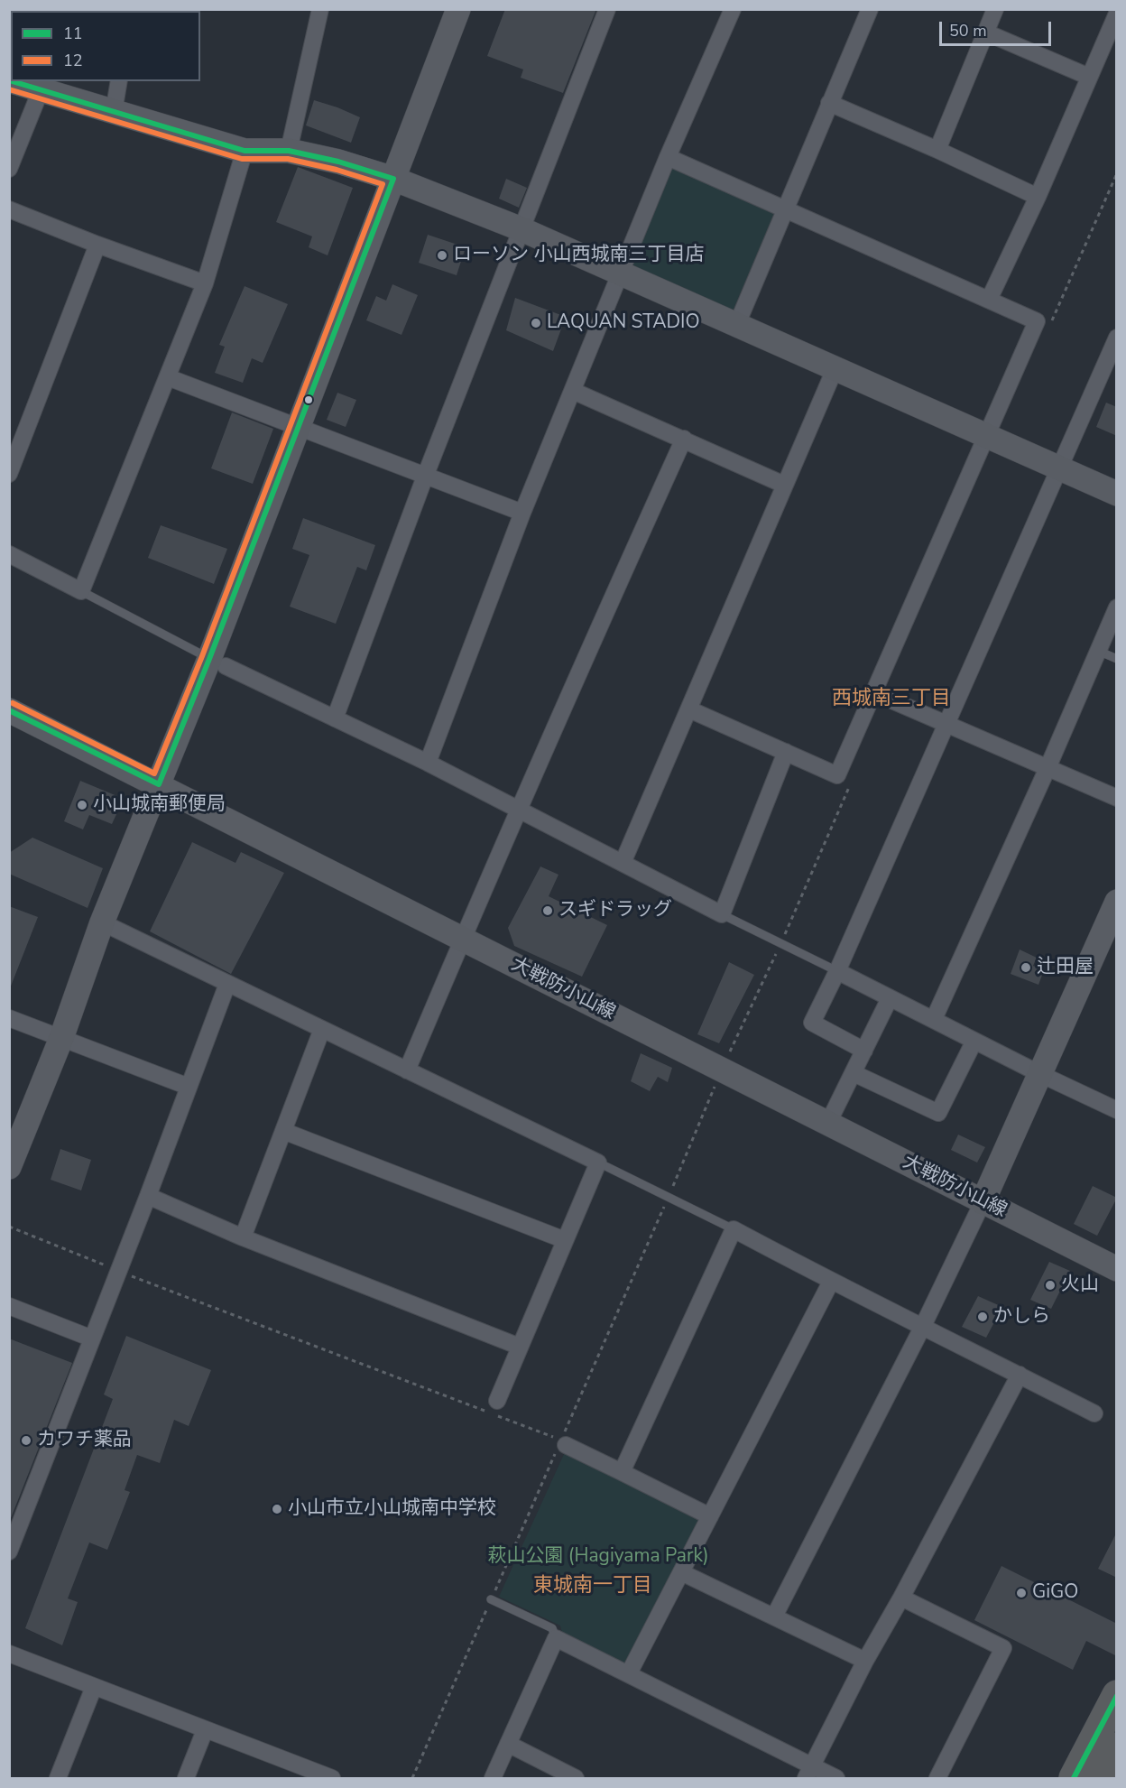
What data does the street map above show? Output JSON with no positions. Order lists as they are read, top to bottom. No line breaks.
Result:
{"streets":{"street":["大戦防小山線"]},"districts":["西城南三丁目","東城南一丁目"],"parks":["萩山公園 (Hagiyama Park)"],"places":["ローソン 小山西城南三丁目店","LAQUAN STADIO","小山城南郵便局","スギドラッグ","辻田屋","火山","かしら","カワチ薬品","小山市立小山城南中学校","GiGO"],"lines":["transit line 11","transit line 12"],"legend":["11","12"],"scale_bar":"50 m"}
